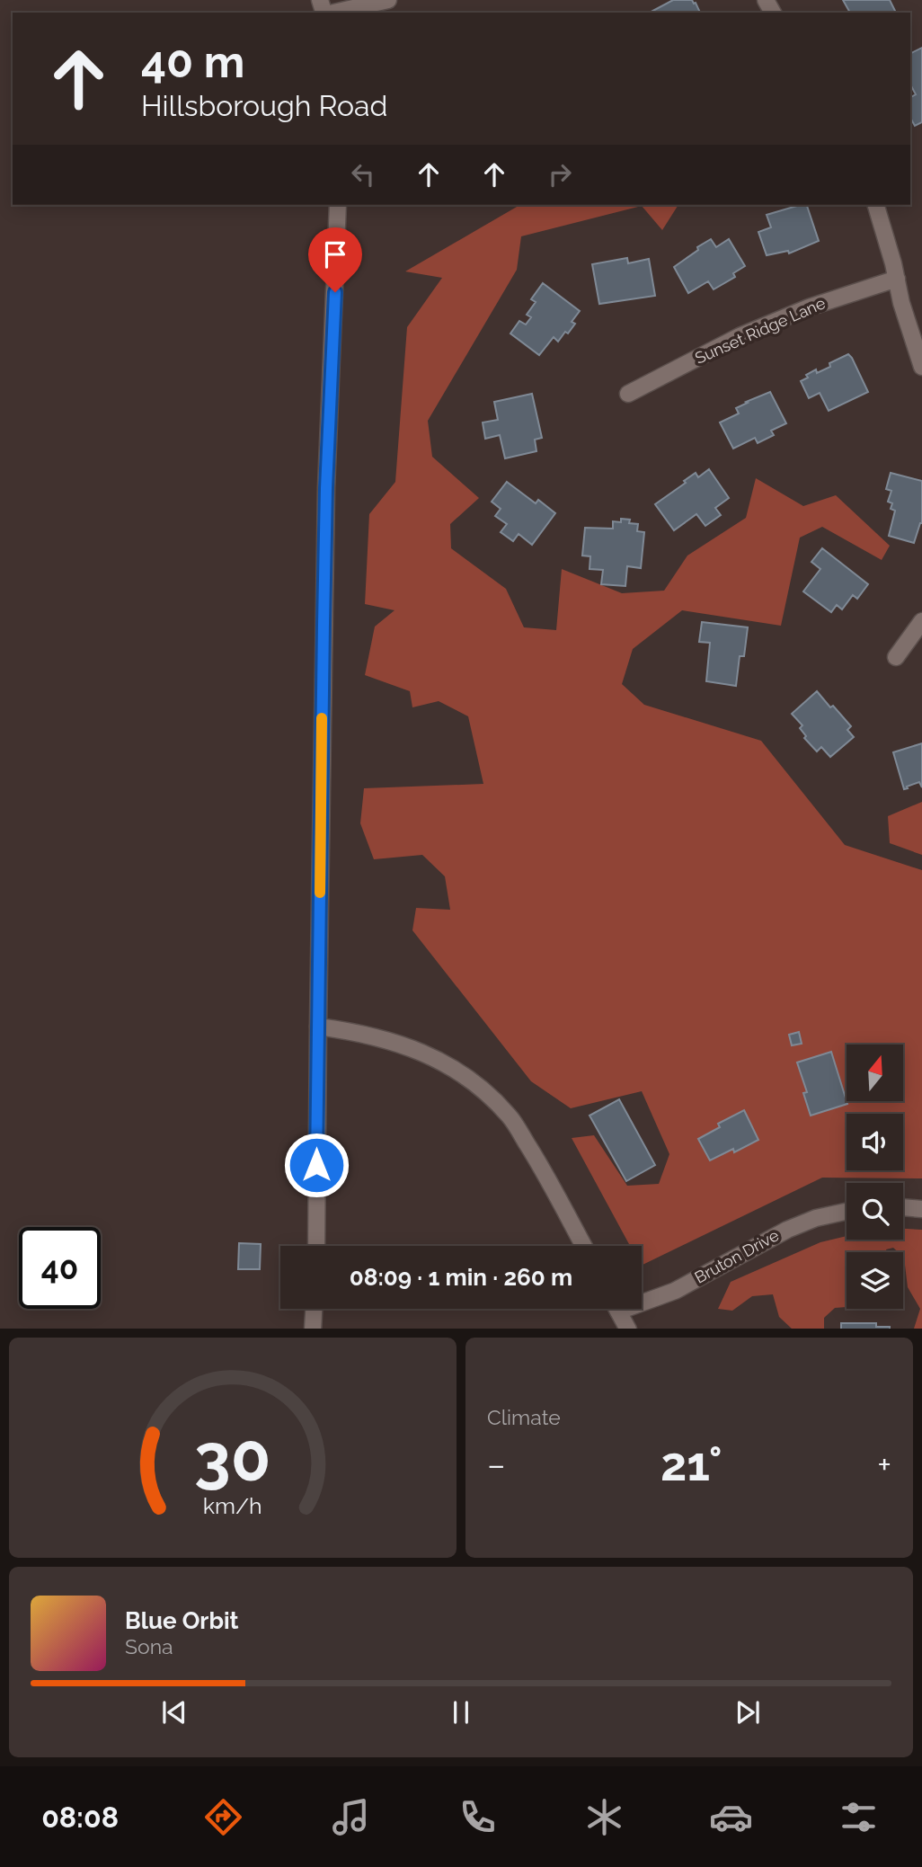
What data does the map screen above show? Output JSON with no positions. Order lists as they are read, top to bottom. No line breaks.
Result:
{"streets":{"main road":["Sunset Ridge Lane","Bruton Drive"]},"north":"top","page":{"turn":["40 m","Hillsborough Road"],"limit":"40","trip":"08:09 · 1 min · 260 m","tile":"Climate","heat":["−","21°","+"],"song":["Blue Orbit","Sona"],"tabs":"08:08","gauge":["30","km/h"]}}
